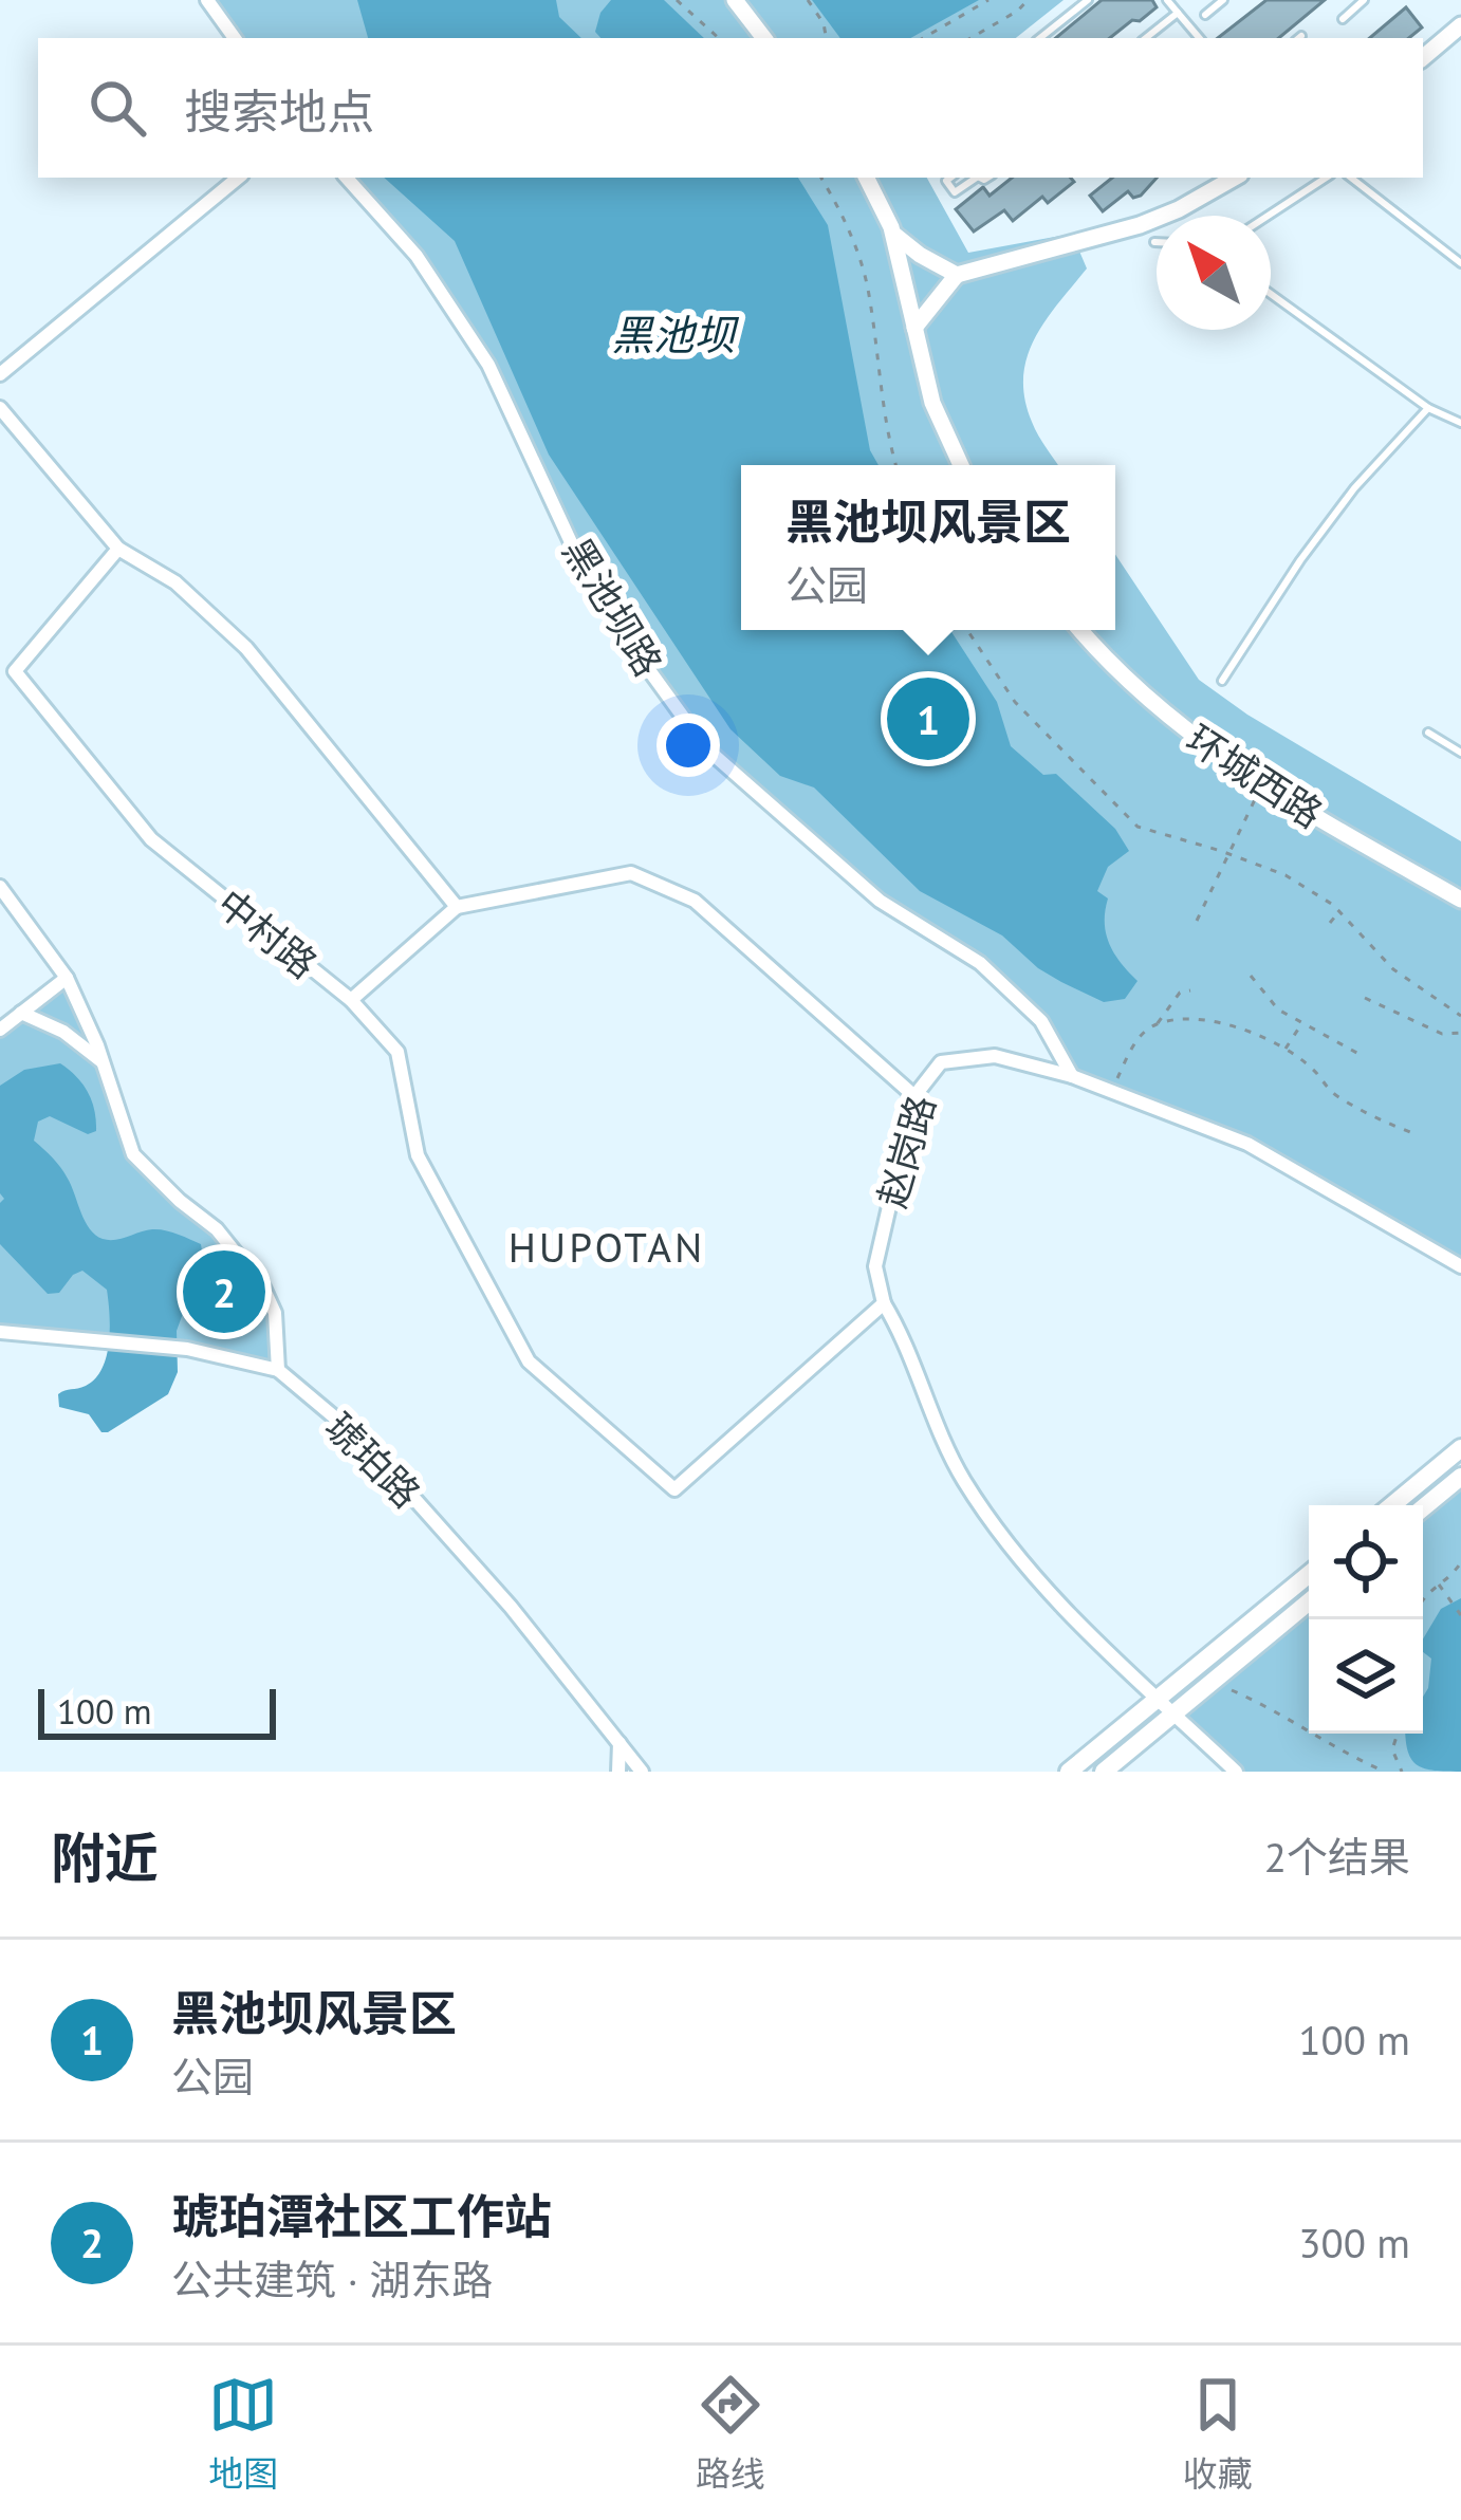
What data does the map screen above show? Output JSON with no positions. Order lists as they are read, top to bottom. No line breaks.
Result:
{"streets":{"street":["黑池坝路","环城西路","中村路","赵岗路","琥珀路"]},"crossings":[["黑池坝路","赵岗路"],["中村路","赵岗路"]],"districts":["HUPOTAN"],"water":["黑池坝"],"scale_bar":"100 m","north":"top left","page":{"search":"搜索地点","popup":["黑池坝风景区","公园"],"pins":["1","2"],"scale":"100 m","heading":["附近","2个结果"],"list":[{"mark":"1","name":"黑池坝风景区","note":"公园","value":"100 m"},{"mark":"2","name":"琥珀潭社区工作站","note":"公共建筑 · 湖东路","value":"300 m"}],"nav":["地图","路线","收藏"]}}
